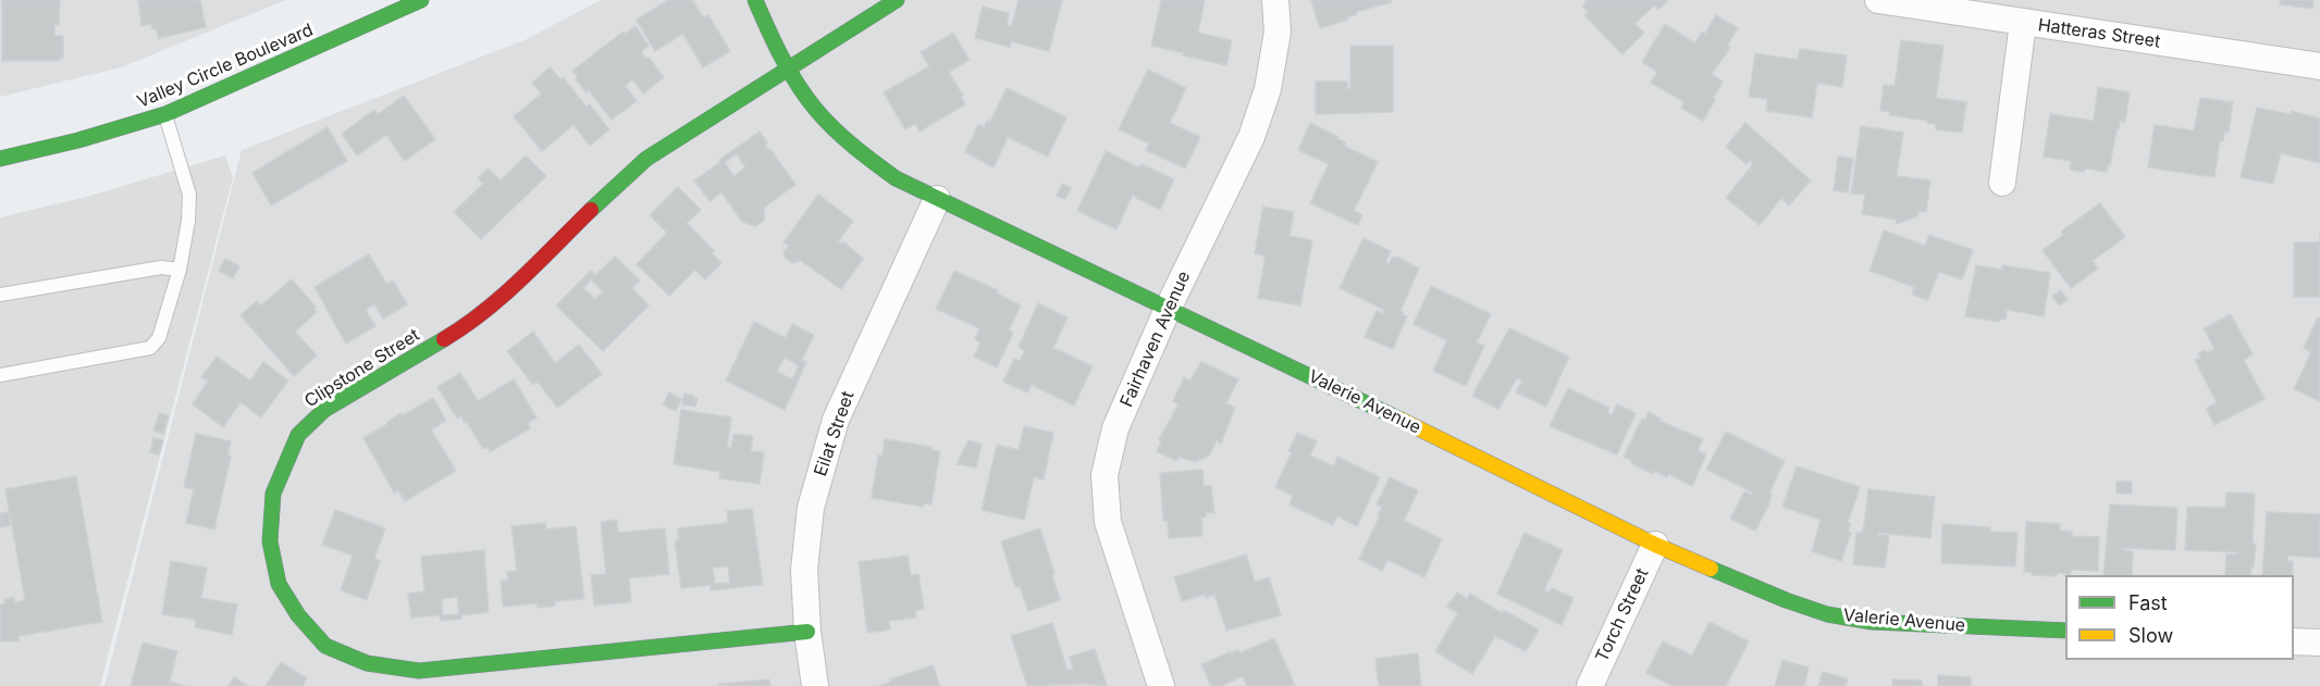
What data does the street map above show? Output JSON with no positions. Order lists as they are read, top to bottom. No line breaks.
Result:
{"streets":{"street":["Hatteras Street","Valley Circle Boulevard","Fairhaven Avenue","Clipstone Street","Valerie Avenue","Eilat Street","Torch Street"]},"crossings":[["Fairhaven Avenue","Valerie Avenue"],["Clipstone Street","Valerie Avenue"],["Clipstone Street","Eilat Street"],["Valerie Avenue","Eilat Street"],["Valerie Avenue","Torch Street"]],"legend":["Fast","Slow"]}
